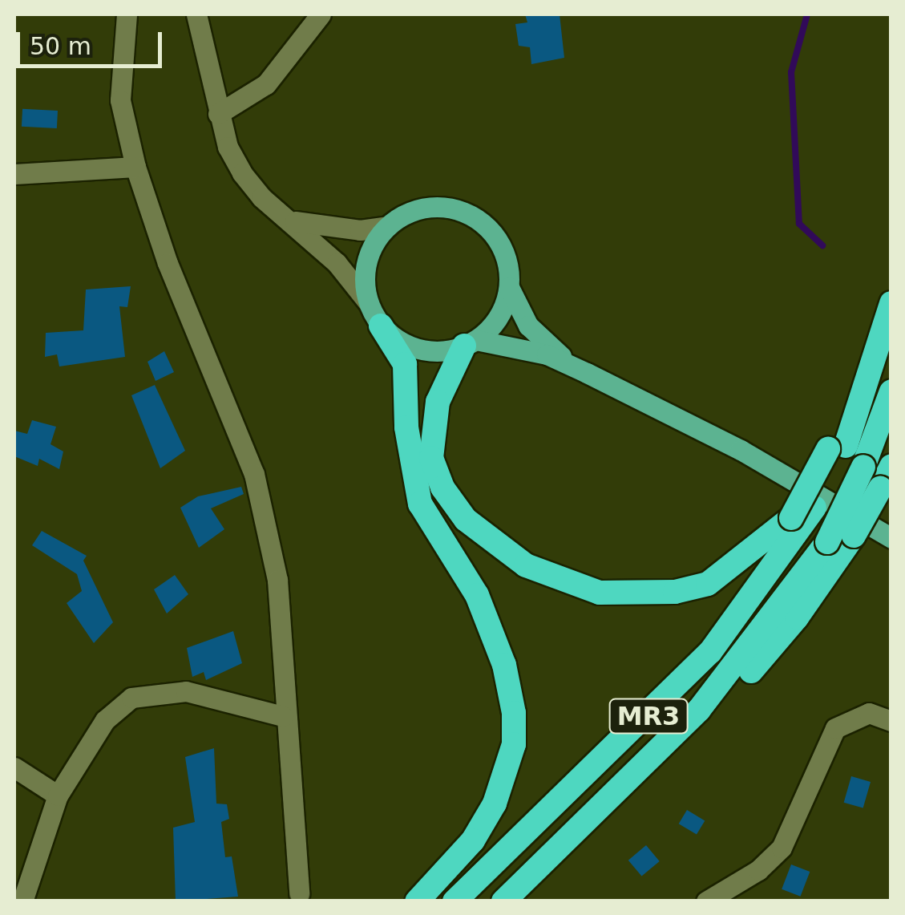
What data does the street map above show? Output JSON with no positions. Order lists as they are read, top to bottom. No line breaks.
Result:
{"streets":{"highway":["MR3"]},"scale_bar":"50 m"}
